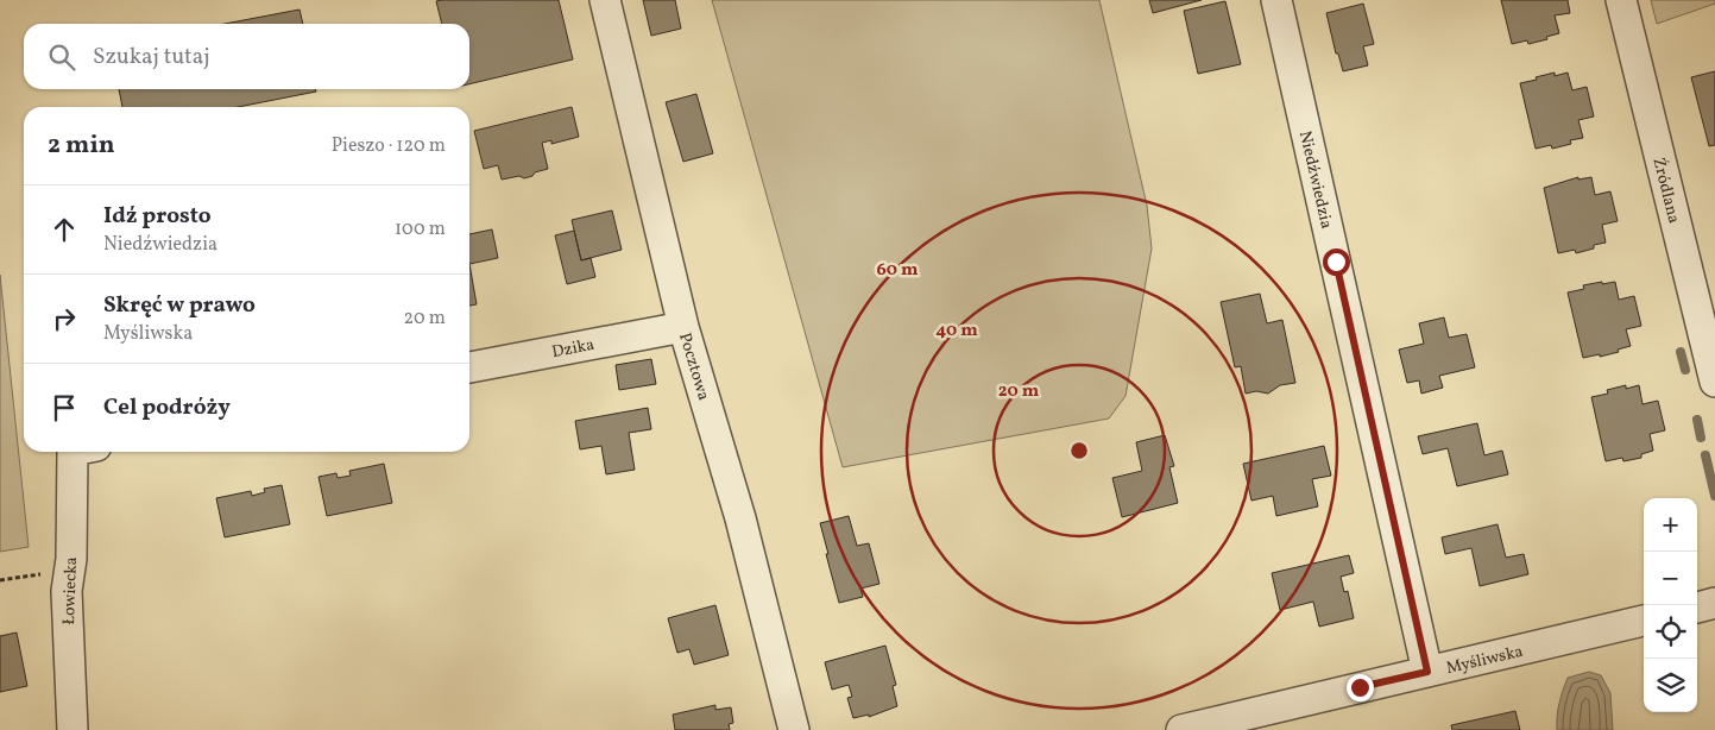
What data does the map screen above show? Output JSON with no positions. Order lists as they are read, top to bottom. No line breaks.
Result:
{"streets":{"street":["Niedźwiedzia","Źródlana","Dzika","Pocztowa","Łowiecka","Myśliwska"]},"crossings":[["Niedźwiedzia","Myśliwska"],["Dzika","Pocztowa"]],"page":{"search":"Szukaj tutaj","heading":["2 min","Pieszo · 120 m"],"list":[["Idź prosto","Niedźwiedzia","100 m"],["Skręć w prawo","Myśliwska","20 m"],"Cel podróży"],"map_buttons":["+","−"]},"rings":["60 m","40 m","20 m"]}
